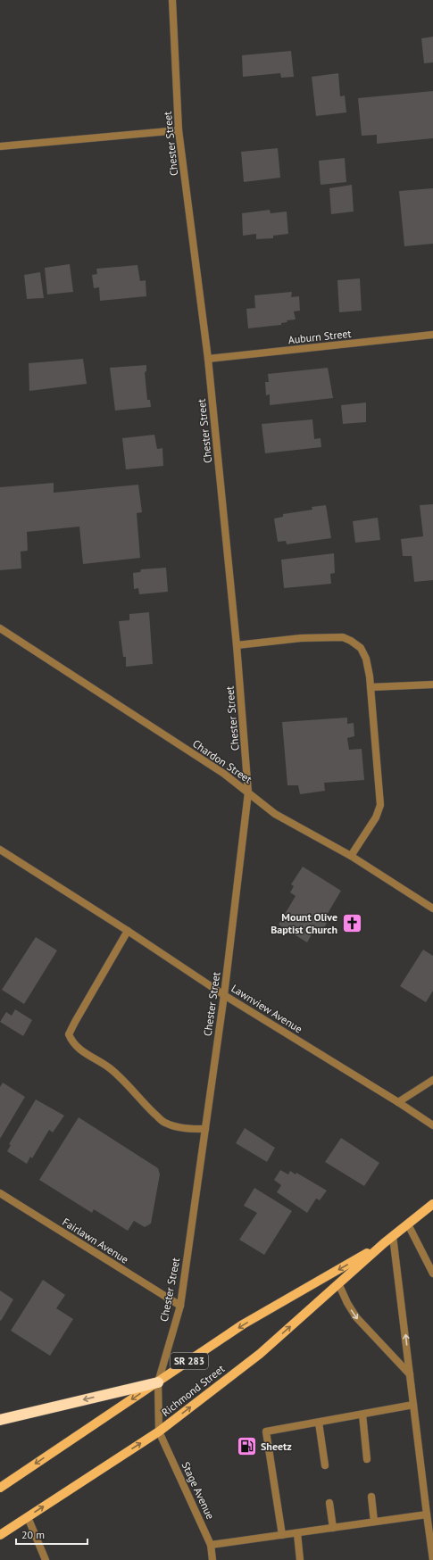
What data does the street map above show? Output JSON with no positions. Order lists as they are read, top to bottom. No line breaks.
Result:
{"streets":{"main road":["SR 283","Richmond Street"],"street":["Chester Street","Auburn Street","Chardon Street","Lawnview Avenue","Fairlawn Avenue","Stage Avenue"]},"crossings":[["Chester Street","Auburn Street"],["Chester Street","Chardon Street"],["Chester Street","Lawnview Avenue"],["Chester Street","Fairlawn Avenue"],["Chester Street","Richmond Street"],["Chester Street","Stage Avenue"],["Richmond Street","Stage Avenue"]],"places":{"church":["Mount Olive Baptist Church"],"fuel station":["Sheetz"]},"scale_bar":"20 m"}
